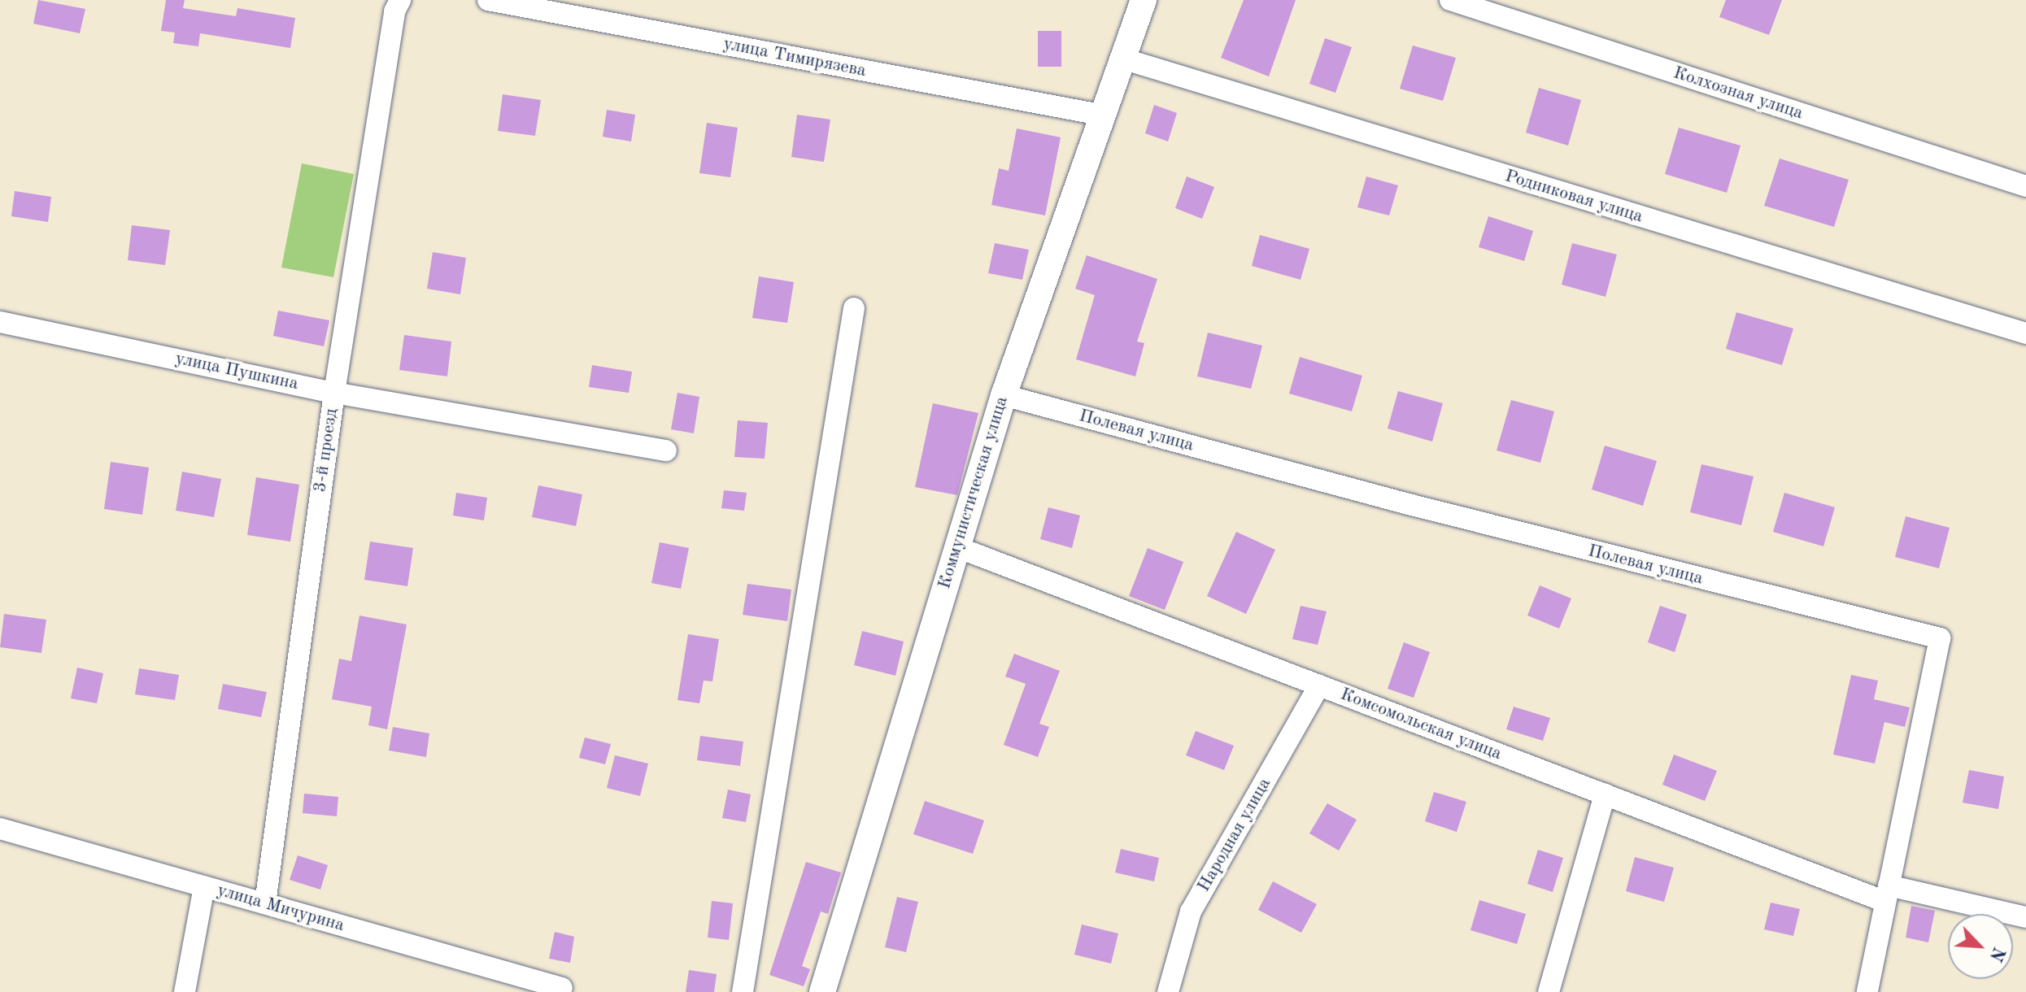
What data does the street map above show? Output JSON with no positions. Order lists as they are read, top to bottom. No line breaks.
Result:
{"streets":{"street":["улица Тимирязева","Колхозная улица","Родниковая улица","улица Пушкина","Полевая улица","3-й проезд","Коммунистическая улица","Комсомольская улица","Народная улица","улица Мичурина"]},"crossings":[["улица Тимирязева","Коммунистическая улица"],["Родниковая улица","Коммунистическая улица"],["улица Пушкина","3-й проезд"],["Полевая улица","Коммунистическая улица"],["Полевая улица","Комсомольская улица"],["3-й проезд","улица Мичурина"],["Коммунистическая улица","Комсомольская улица"],["Комсомольская улица","Народная улица"]],"north":"bottom right"}
